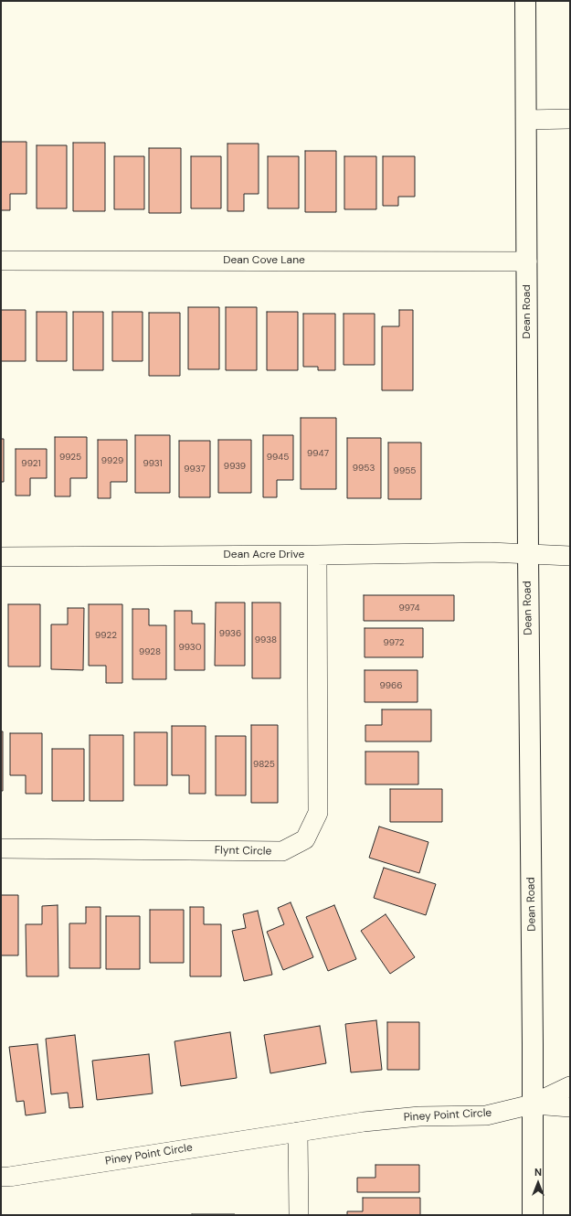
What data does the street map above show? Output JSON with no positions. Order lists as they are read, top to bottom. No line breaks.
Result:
{"streets":{"main road":["Dean Road"],"street":["Dean Cove Lane","Dean Acre Drive","Flynt Circle","Piney Point Circle"]},"crossings":[["Dean Cove Lane","Dean Road"],["Dean Road","Dean Acre Drive"],["Dean Road","Piney Point Circle"],["Dean Acre Drive","Flynt Circle"]],"house_numbers":["9947","9925","9945","9929","9921","9931","9939","9953","9937","9955","9974","9936","9922","9938","9972","9930","9928","9966","9825"],"north":"top"}
